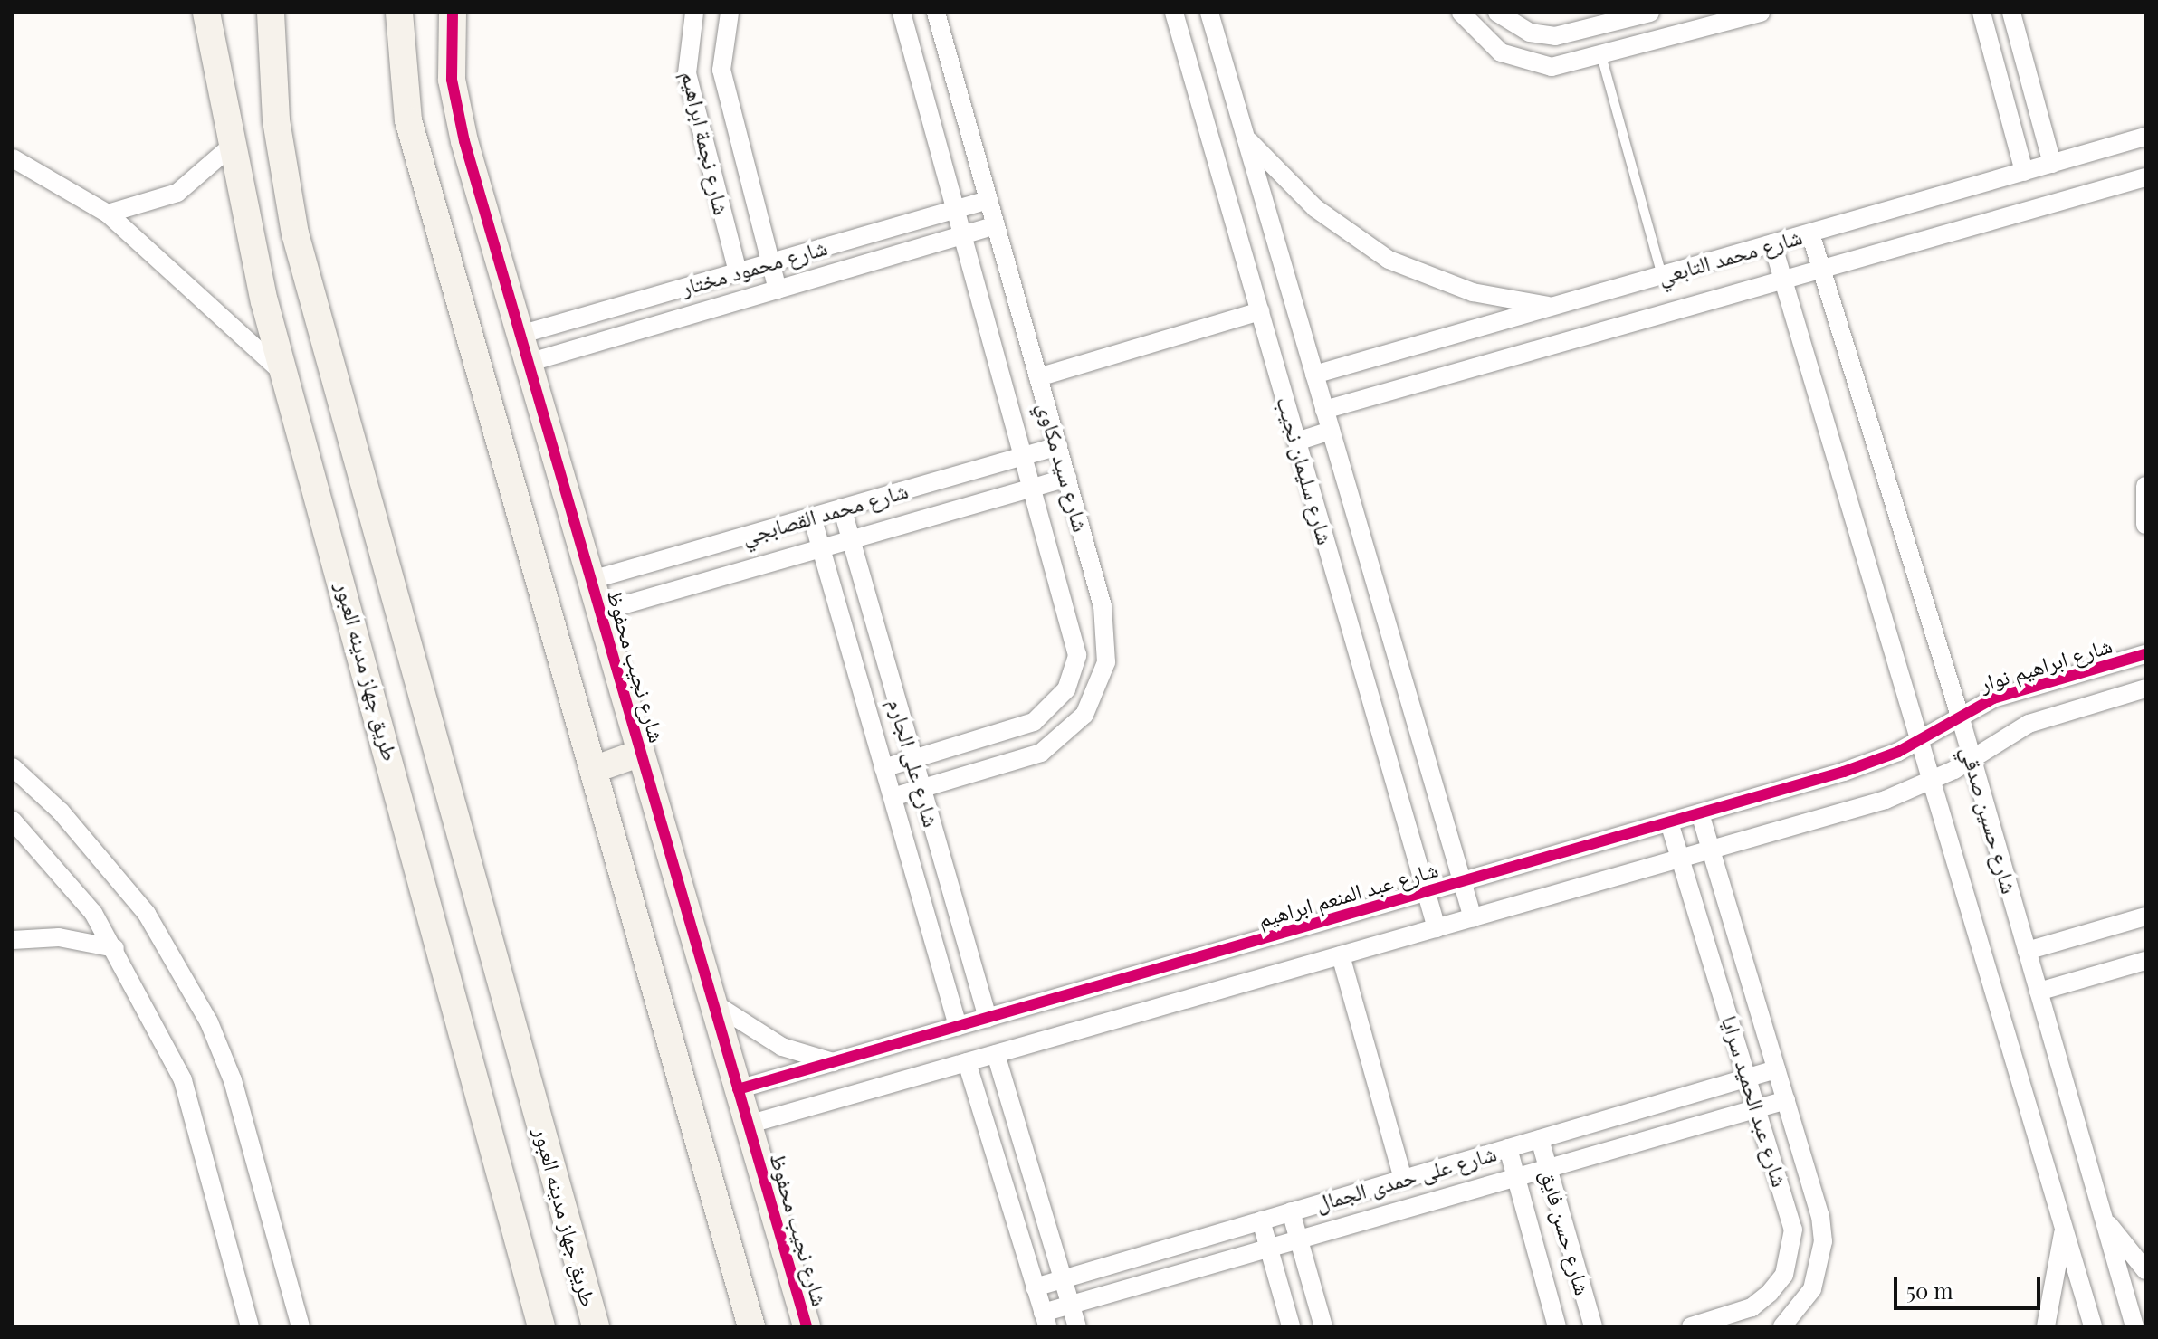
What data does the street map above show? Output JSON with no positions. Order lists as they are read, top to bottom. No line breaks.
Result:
{"streets":{"street":["شارع نجمة ابراهيم","شارع محمد التابعي","شارع محمود مختار","شارع سيد مكاوي","شارع سليمان نجيب","شارع محمد القصابجي","شارع ابراهيم نوار","شارع نجيب محفوظ","طريق جهاز مدينه العبور","شارع على الجارم","شارع حسين صدقي","شارع عبد المنعم ابراهيم","شارع عبد الحميد سرايا","شارع على حمدى الجمال","شارع حسن فايق"]},"crossings":[["شارع نجمة ابراهيم","شارع محمود مختار"],["شارع محمد التابعي","شارع سليمان نجيب"],["شارع محمد التابعي","شارع حسين صدقي"],["شارع محمود مختار","شارع سيد مكاوي"],["شارع محمود مختار","شارع نجيب محفوظ"],["شارع سيد مكاوي","شارع محمد القصابجي"],["شارع سيد مكاوي","شارع على الجارم"],["شارع سليمان نجيب","شارع عبد المنعم ابراهيم"],["شارع محمد القصابجي","شارع نجيب محفوظ"],["شارع محمد القصابجي","شارع على الجارم"],["شارع ابراهيم نوار","شارع حسين صدقي"],["شارع ابراهيم نوار","شارع عبد المنعم ابراهيم"],["شارع نجيب محفوظ","شارع عبد المنعم ابراهيم"],["شارع على الجارم","شارع عبد المنعم ابراهيم"],["شارع حسين صدقي","شارع عبد المنعم ابراهيم"],["شارع عبد المنعم ابراهيم","شارع عبد الحميد سرايا"],["شارع عبد الحميد سرايا","شارع على حمدى الجمال"],["شارع على حمدى الجمال","شارع حسن فايق"]],"scale_bar":"50 m"}
